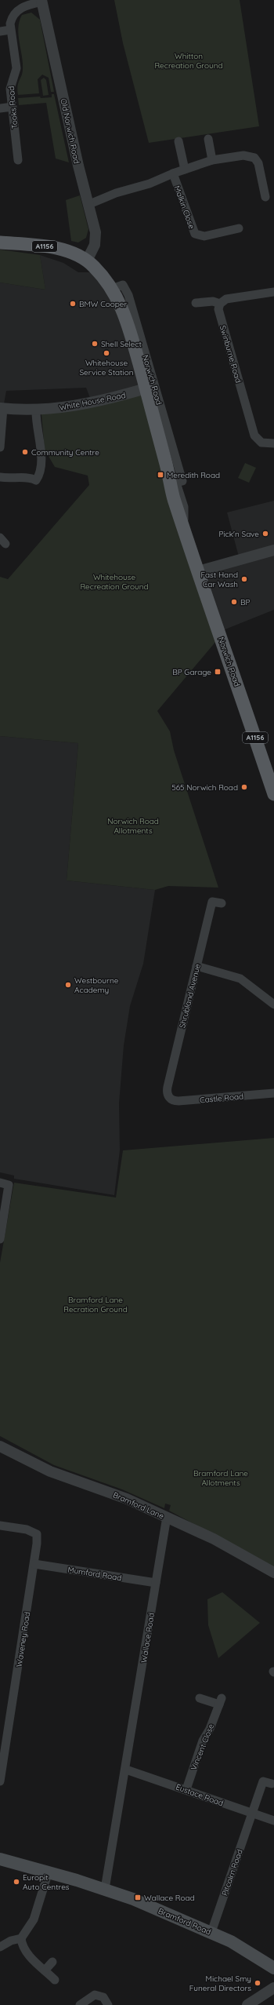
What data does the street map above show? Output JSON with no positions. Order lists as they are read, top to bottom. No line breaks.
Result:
{"streets":{"main road":["A1156","Norwich Road","Bramford Road"],"street":["Tooks Road","Old Norwich Road","Malkin Close","Swinburne Road","White House Road","Shrubland Avenue","Castle Road","Bramford Lane","Mumford Road","Wallace Road","Waveney Road","Vincent Close","Eustace Road","Pitcairn Road"]},"crossings":[["Tooks Road","Old Norwich Road"],["Old Norwich Road","A1156"],["Old Norwich Road","Norwich Road"],["A1156","Norwich Road"],["Norwich Road","White House Road"],["Shrubland Avenue","Castle Road"],["Bramford Lane","Wallace Road"],["Mumford Road","Wallace Road"],["Mumford Road","Waveney Road"],["Wallace Road","Eustace Road"],["Wallace Road","Bramford Road"],["Vincent Close","Eustace Road"],["Eustace Road","Pitcairn Road"],["Pitcairn Road","Bramford Road"]],"parks":["Whitton Recreation Ground","Whitehouse Recreation Ground","Norwich Road Allotments","Bramford Lane Recration Ground","Bramford Lane Allotments"],"places":{"other":["BMW Cooper","Shell Select","Whitehouse Service Station","Community Centre","Pick'n Save","Fast Hand Car Wash","BP","565 Norwich Road","Westbourne Academy","Europit Auto Centres","Michael Smy Funeral Directors"],"transit":["Meredith Road","BP Garage","Wallace Road"]}}
